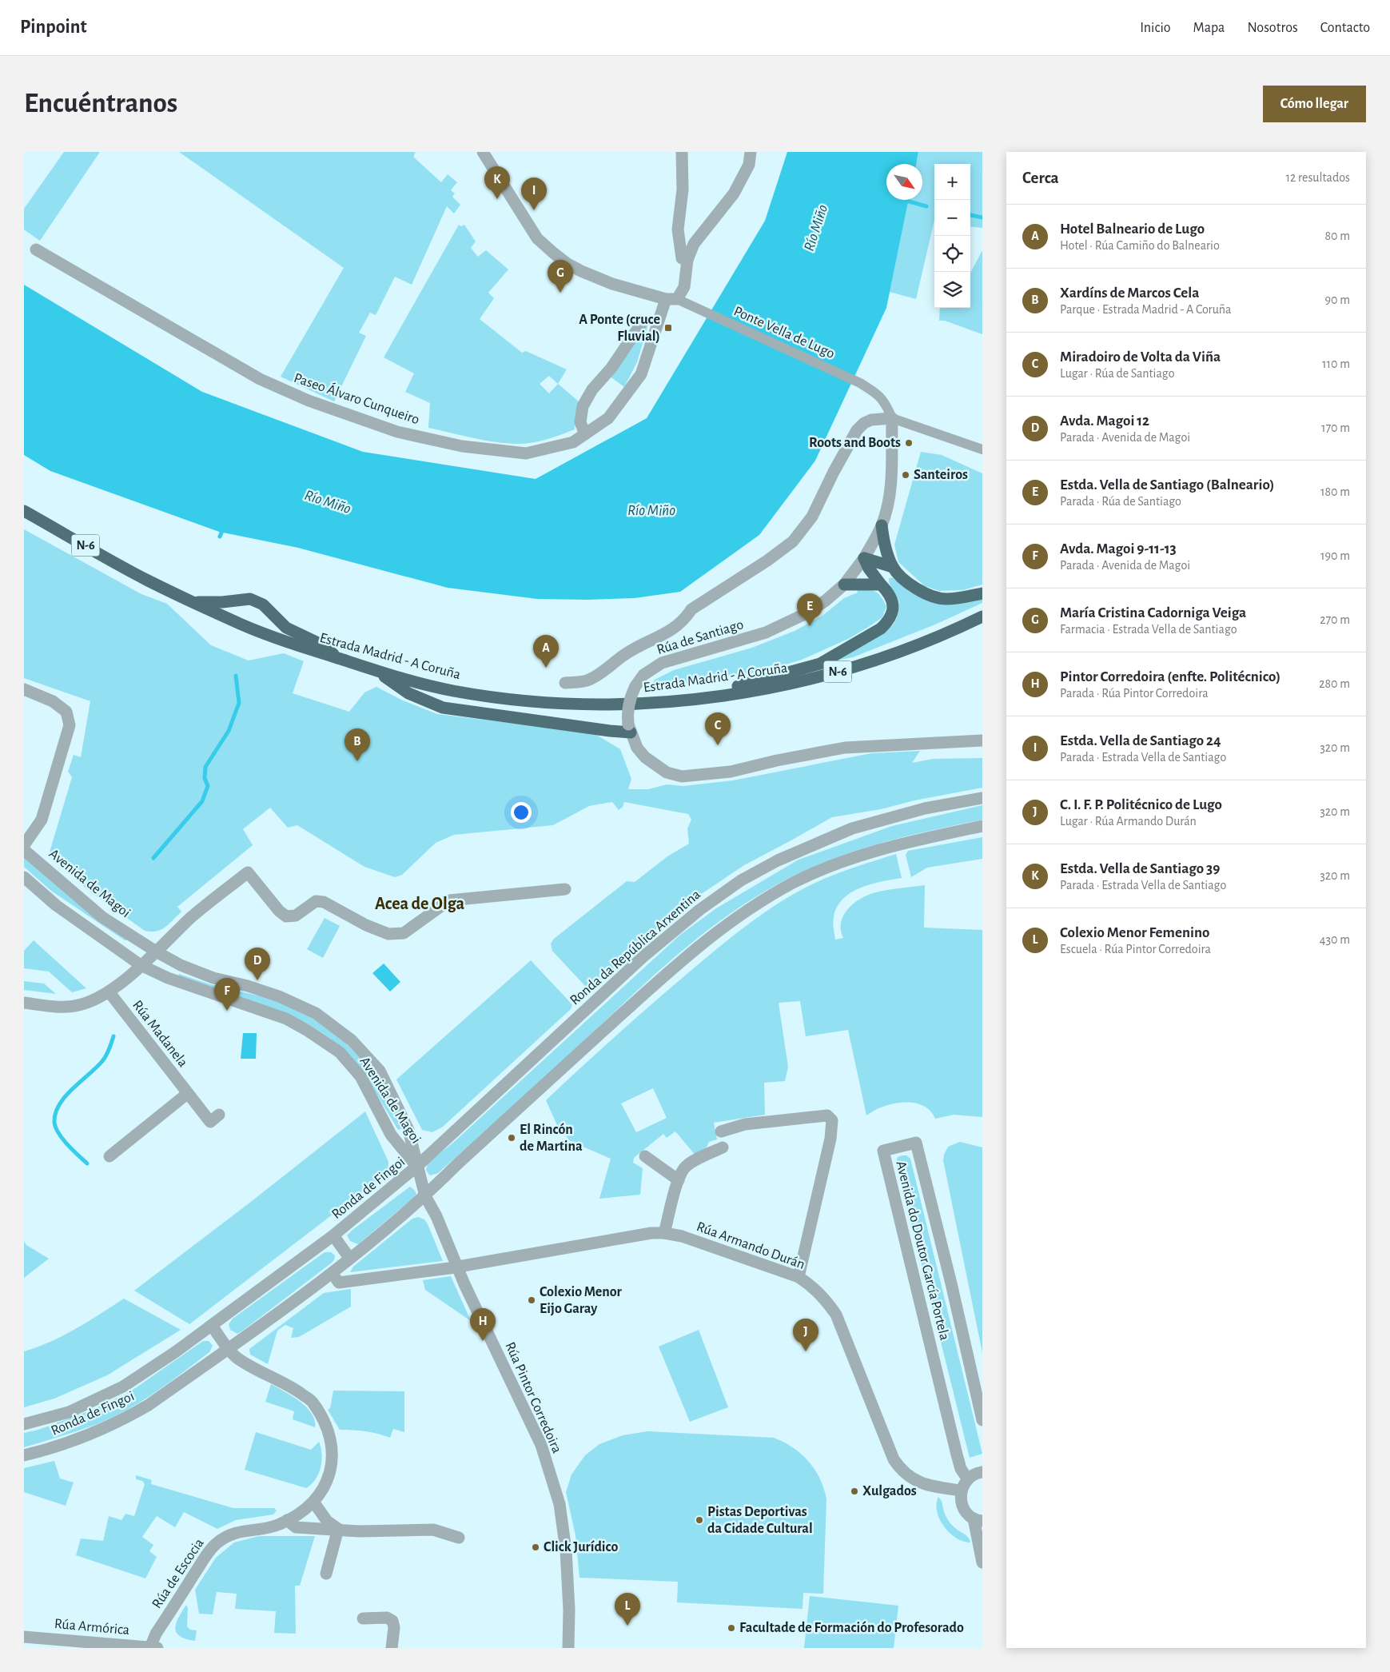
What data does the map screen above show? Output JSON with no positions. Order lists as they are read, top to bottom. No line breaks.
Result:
{"streets":{"highway":["N-6","Estrada Madrid - A Coruña"],"street":["Ponte Vella de Lugo","Paseo Álvaro Cunqueiro","Rúa de Santiago","Avenida de Magoi","Ronda da República Arxentina","Rúa Madanela","Ronda de Fingoi","Rúa Armando Durán","Avenida do Doutor García Portela","Rúa Pintor Corredoira","Rúa de Escocia","Rúa Armórica"]},"crossings":[["Ponte Vella de Lugo","Paseo Álvaro Cunqueiro"],["Ponte Vella de Lugo","Rúa de Santiago"],["Avenida de Magoi","Ronda da República Arxentina"],["Avenida de Magoi","Ronda de Fingoi"],["Ronda da República Arxentina","Ronda de Fingoi"],["Ronda de Fingoi","Rúa Pintor Corredoira"],["Ronda de Fingoi","Rúa de Escocia"],["Rúa Armando Durán","Rúa Pintor Corredoira"],["Rúa de Escocia","Rúa Armórica"]],"districts":["Acea de Olga"],"water":["Río Miño"],"places":{"transit":["A Ponte (cruce Fluvial)"],"other":["Roots and Boots","Santeiros","El Rincón de Martina","Colexio Menor Eijo Garay","Xulgados","Pistas Deportivas da Cidade Cultural","Click Jurídico","Facultade de Formación do Profesorado"]},"north":"bottom right","page":{"header":"Pinpoint","nav":["Inicio","Mapa","Nosotros","Contacto"],"buttons":"Cómo llegar","title":"Encuéntranos","heading":["Cerca","12 resultados"],"map_buttons":["+","−"],"pins":["K","I","G","E","A","C","B","D","F","H","J","L"],"list":[{"mark":"A","name":"Hotel Balneario de Lugo","note":"Hotel · Rúa Camiño do Balneario","value":"80 m"},{"mark":"B","name":"Xardíns de Marcos Cela","note":"Parque · Estrada Madrid - A Coruña","value":"90 m"},{"mark":"C","name":"Miradoiro de Volta da Viña","note":"Lugar · Rúa de Santiago","value":"110 m"},{"mark":"D","name":"Avda. Magoi 12","note":"Parada · Avenida de Magoi","value":"170 m"},{"mark":"E","name":"Estda. Vella de Santiago (Balneario)","note":"Parada · Rúa de Santiago","value":"180 m"},{"mark":"F","name":"Avda. Magoi 9-11-13","note":"Parada · Avenida de Magoi","value":"190 m"},{"mark":"G","name":"María Cristina Cadorniga Veiga","note":"Farmacia · Estrada Vella de Santiago","value":"270 m"},{"mark":"H","name":"Pintor Corredoira (enfte. Politécnico)","note":"Parada · Rúa Pintor Corredoira","value":"280 m"},{"mark":"I","name":"Estda. Vella de Santiago 24","note":"Parada · Estrada Vella de Santiago","value":"320 m"},{"mark":"J","name":"C. I. F. P. Politécnico de Lugo","note":"Lugar · Rúa Armando Durán","value":"320 m"},{"mark":"K","name":"Estda. Vella de Santiago 39","note":"Parada · Estrada Vella de Santiago","value":"320 m"},{"mark":"L","name":"Colexio Menor Femenino","note":"Escuela · Rúa Pintor Corredoira","value":"430 m"}]}}
